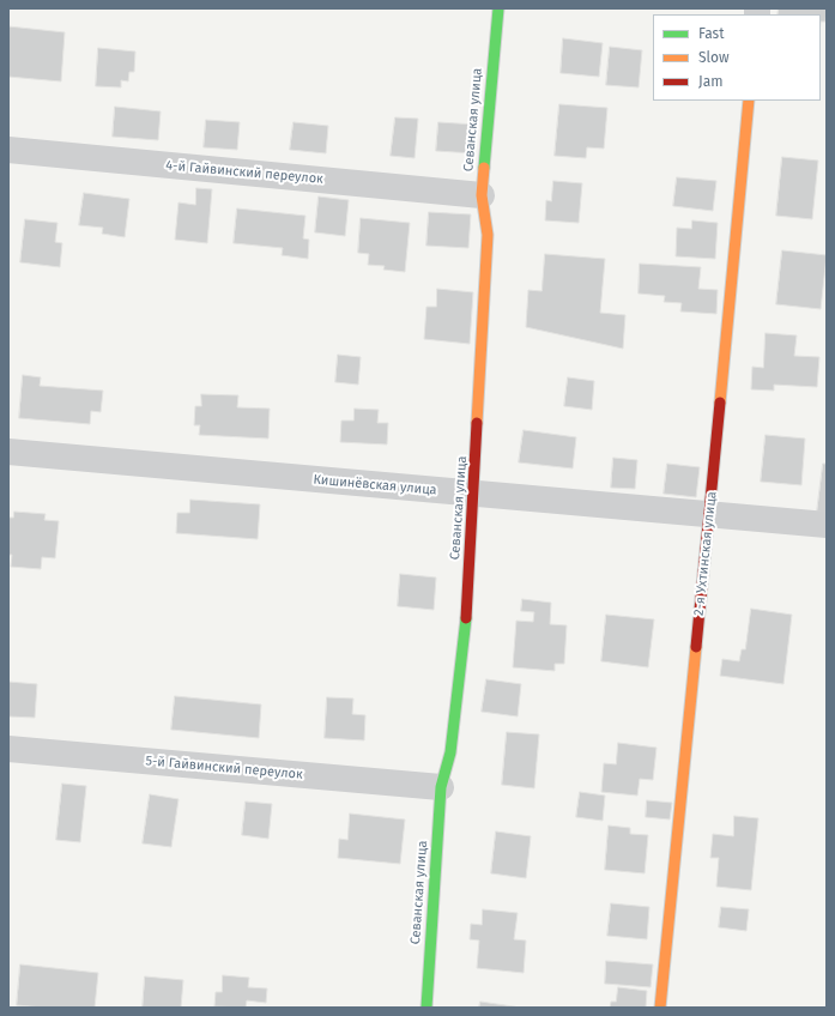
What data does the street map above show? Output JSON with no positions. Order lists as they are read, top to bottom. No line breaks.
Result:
{"streets":{"street":["Севанская улица","4-й Гайвинский переулок","Кишинёвская улица","2-я Ухтинская улица","5-й Гайвинский переулок"]},"crossings":[["Севанская улица","4-й Гайвинский переулок"],["Севанская улица","Кишинёвская улица"],["Севанская улица","5-й Гайвинский переулок"],["Кишинёвская улица","2-я Ухтинская улица"]],"legend":["Fast","Slow","Jam"]}
